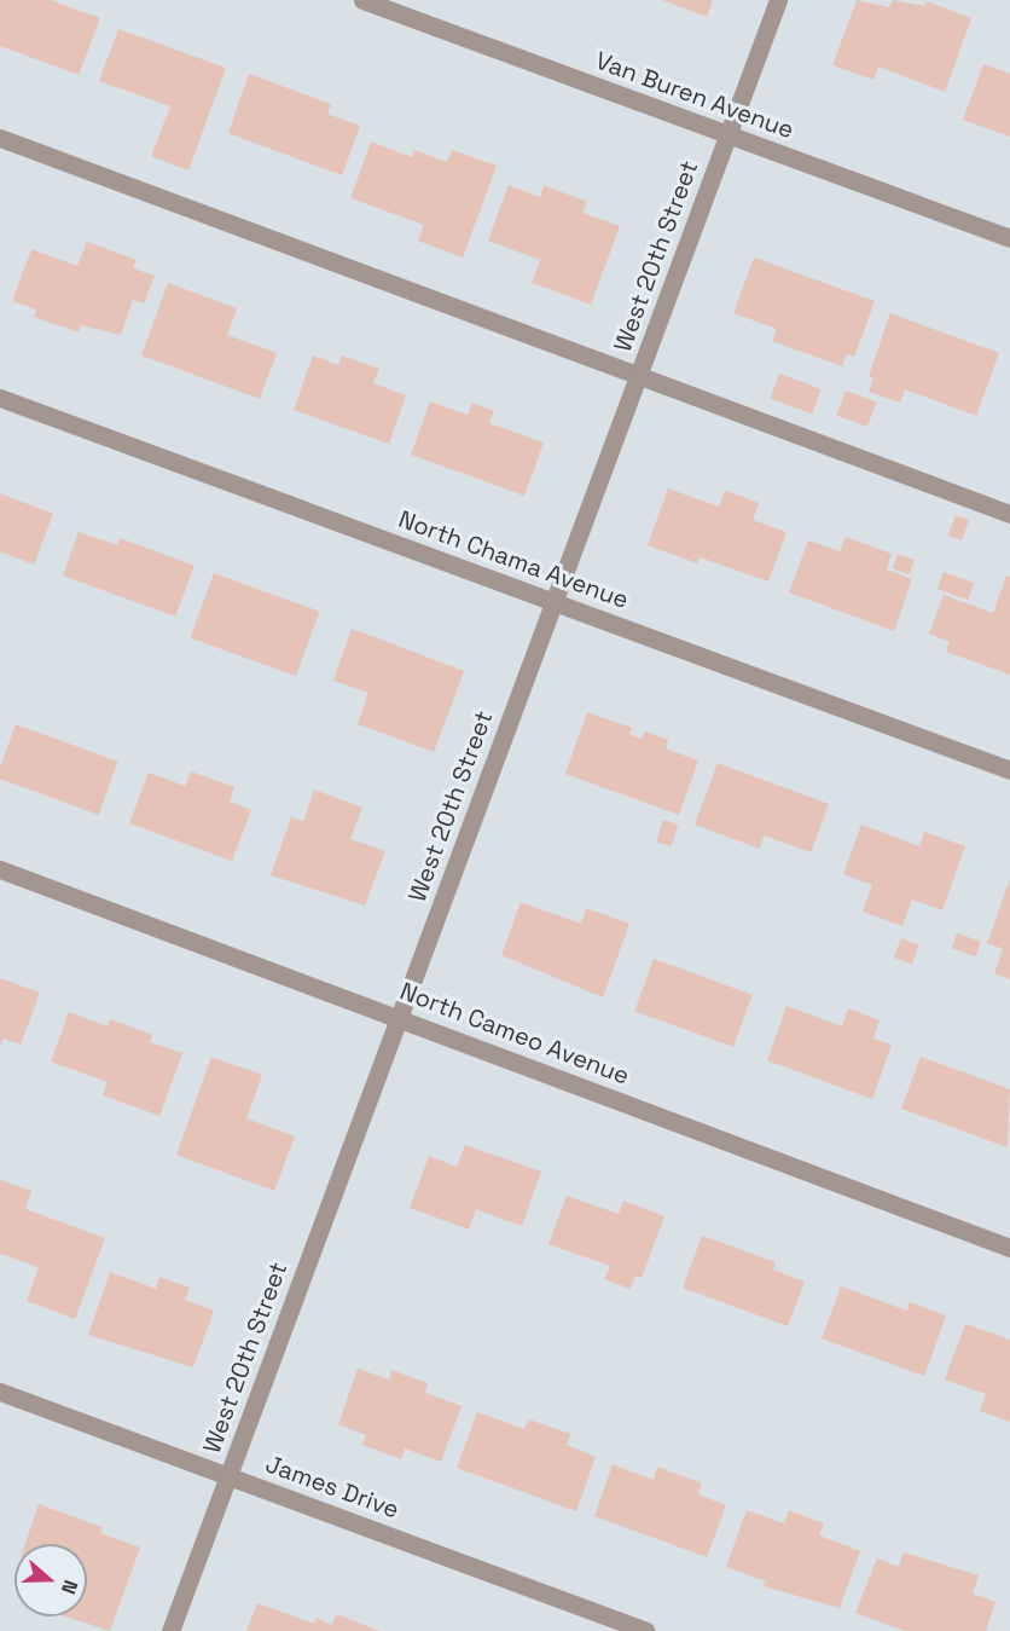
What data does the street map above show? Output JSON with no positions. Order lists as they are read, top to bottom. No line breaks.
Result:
{"streets":{"street":["Van Buren Avenue","West 20th Street","North Chama Avenue","North Cameo Avenue","James Drive"]},"crossings":[["Van Buren Avenue","West 20th Street"],["West 20th Street","North Chama Avenue"],["West 20th Street","North Cameo Avenue"],["West 20th Street","James Drive"]],"north":"right"}
